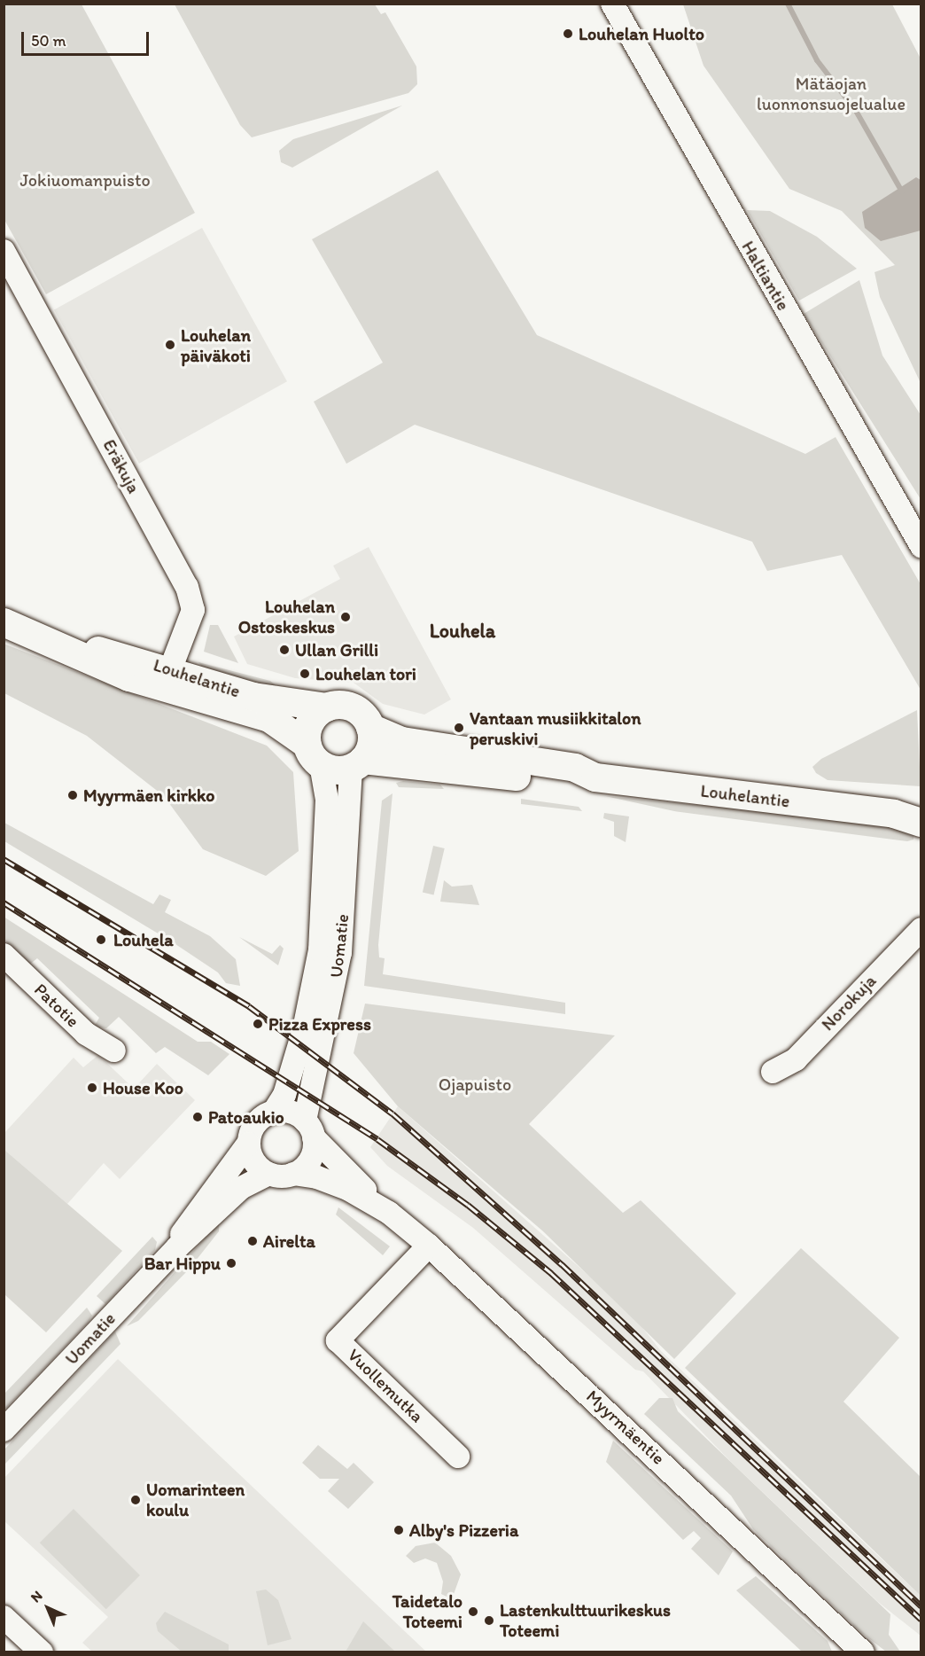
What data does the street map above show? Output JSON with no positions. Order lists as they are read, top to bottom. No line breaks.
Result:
{"streets":{"main road":["Louhelantie"],"street":["Haltiantie","Eräkuja","Uomatie","Norokuja","Patotie","Vuollemutka","Myyrmäentie"]},"crossings":[["Eräkuja","Louhelantie"],["Louhelantie","Uomatie"],["Uomatie","Myyrmäentie"],["Vuollemutka","Myyrmäentie"]],"districts":["Louhela"],"parks":["Mätäojan luonnonsuojelualue","Jokiuomanpuisto","Ojapuisto"],"places":["Louhelan Huolto","Louhelan päiväkoti","Louhelan Ostoskeskus","Ullan Grilli","Louhelan tori","Vantaan musiikkitalon peruskivi","Myyrmäen kirkko","Louhela","Pizza Express","House Koo","Patoaukio","Airelta","Bar Hippu","Uomarinteen koulu","Alby's Pizzeria","Taidetalo Toteemi","Lastenkulttuurikeskus Toteemi"],"scale_bar":"50 m","north":"top left"}
